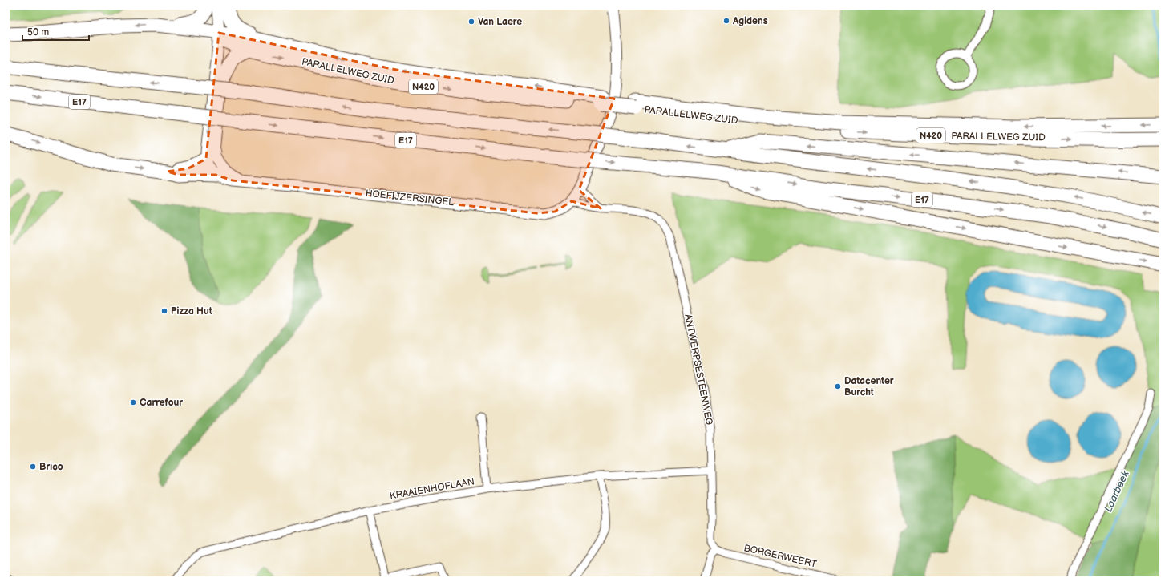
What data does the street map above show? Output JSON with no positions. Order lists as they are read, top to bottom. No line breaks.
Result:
{"streets":{"highway":["PARALLELWEG ZUID","N420","E17"],"street":["HOEFIJZERSINGEL","ANTWERPSESTEENWEG","KRAAIENHOFLAAN","BORGERWEERT"]},"crossings":[["PARALLELWEG ZUID","HOEFIJZERSINGEL"],["HOEFIJZERSINGEL","ANTWERPSESTEENWEG"],["ANTWERPSESTEENWEG","KRAAIENHOFLAAN"],["ANTWERPSESTEENWEG","BORGERWEERT"]],"water":["Laarbeek"],"places":["Agidens","Van Laere","Pizza Hut","Datacenter Burcht","Carrefour","Brico"],"scale_bar":"50 m"}
